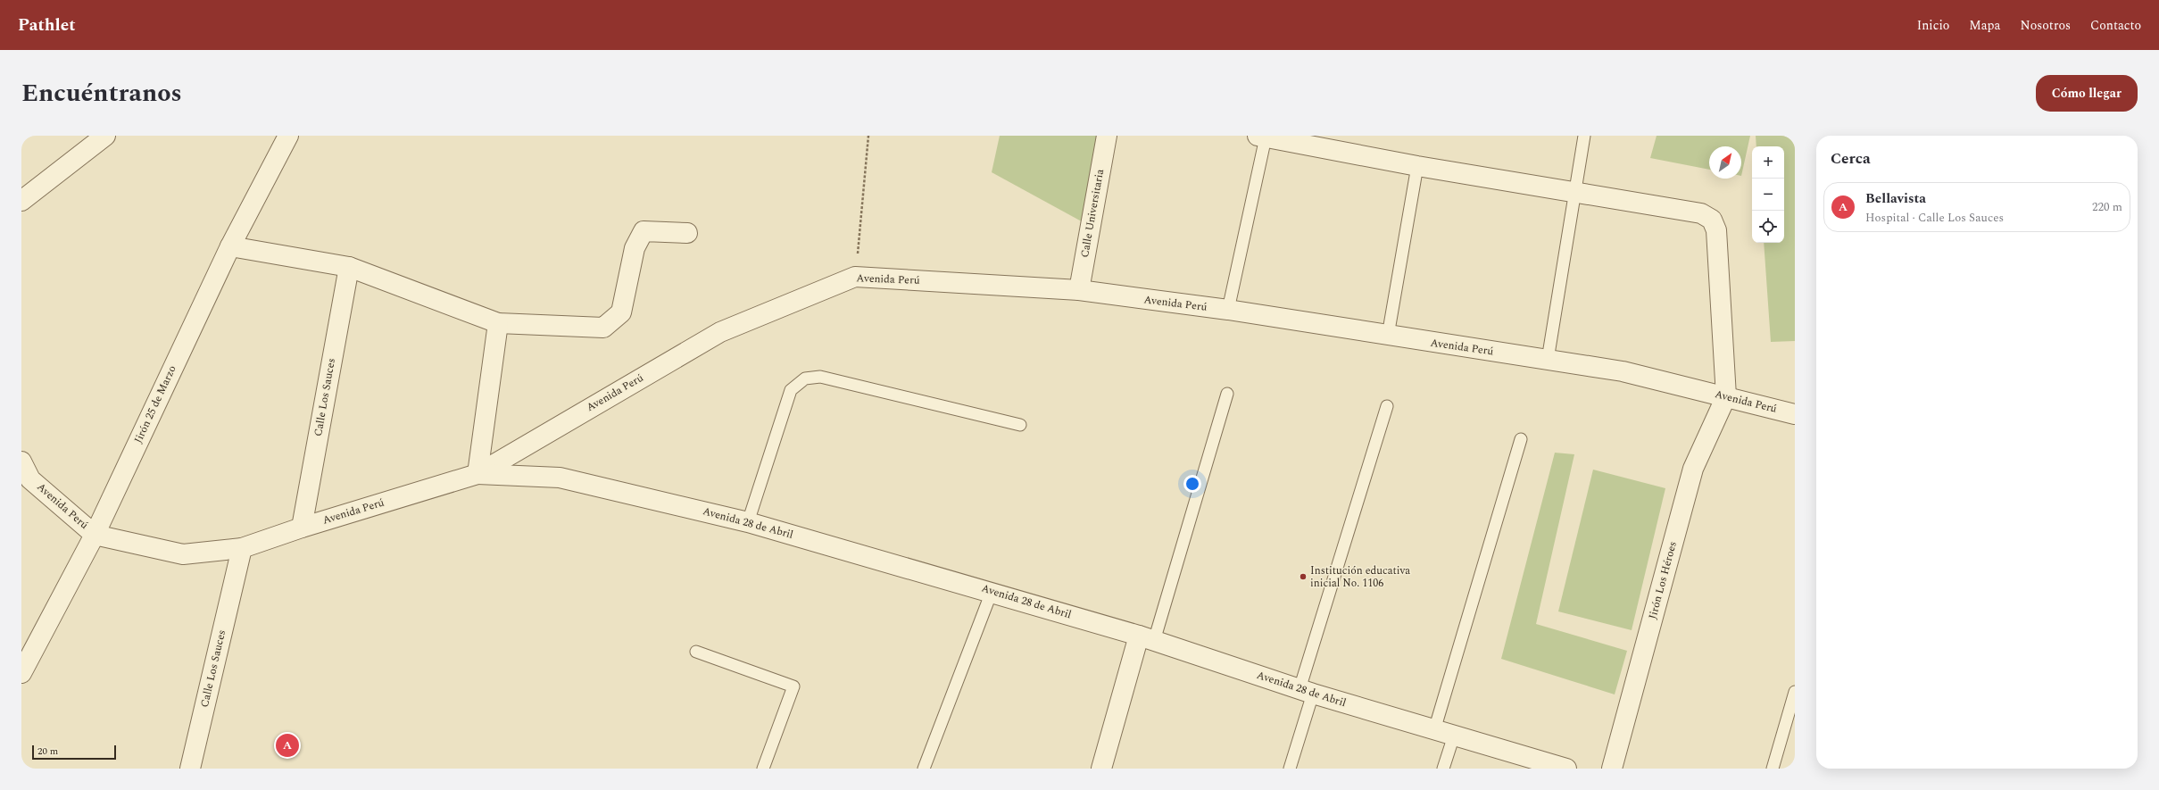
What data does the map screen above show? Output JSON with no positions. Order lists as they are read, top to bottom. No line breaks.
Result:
{"streets":{"street":["Calle Universitaria","Avenida Perú","Calle Los Sauces","Jirón 25 de Marzo","Avenida 28 de Abril","Jirón Los Héroes"]},"crossings":[["Calle Universitaria","Avenida Perú"],["Avenida Perú","Calle Los Sauces"],["Avenida Perú","Jirón 25 de Marzo"],["Avenida Perú","Avenida 28 de Abril"],["Avenida Perú","Jirón Los Héroes"]],"places":["Institución educativa inicial No. 1106"],"scale_bar":"20 m","north":"top right","page":{"header":"Pathlet","nav":["Inicio","Mapa","Nosotros","Contacto"],"title":"Encuéntranos","buttons":"Cómo llegar","heading":"Cerca","map_buttons":["+","−"],"list":[{"mark":"A","name":"Bellavista","note":"Hospital · Calle Los Sauces","value":"220 m"}],"pins":"A","scale":"20 m"}}
